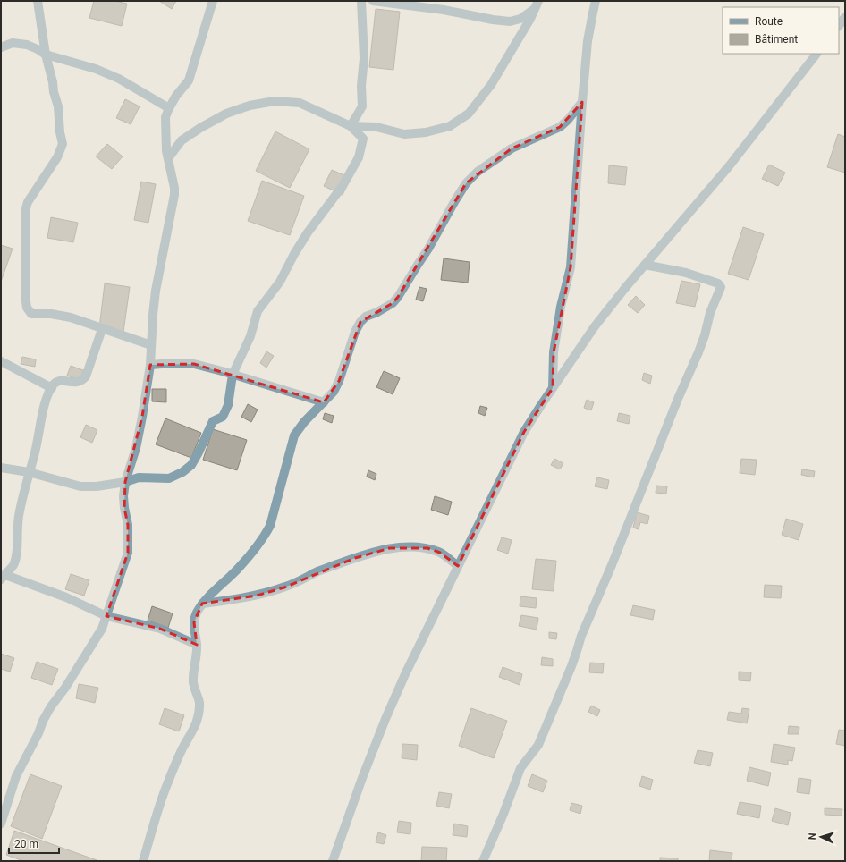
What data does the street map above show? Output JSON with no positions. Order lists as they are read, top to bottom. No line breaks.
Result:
{"legend":["Route","Bâtiment"],"scale_bar":"20 m","north":"left"}
